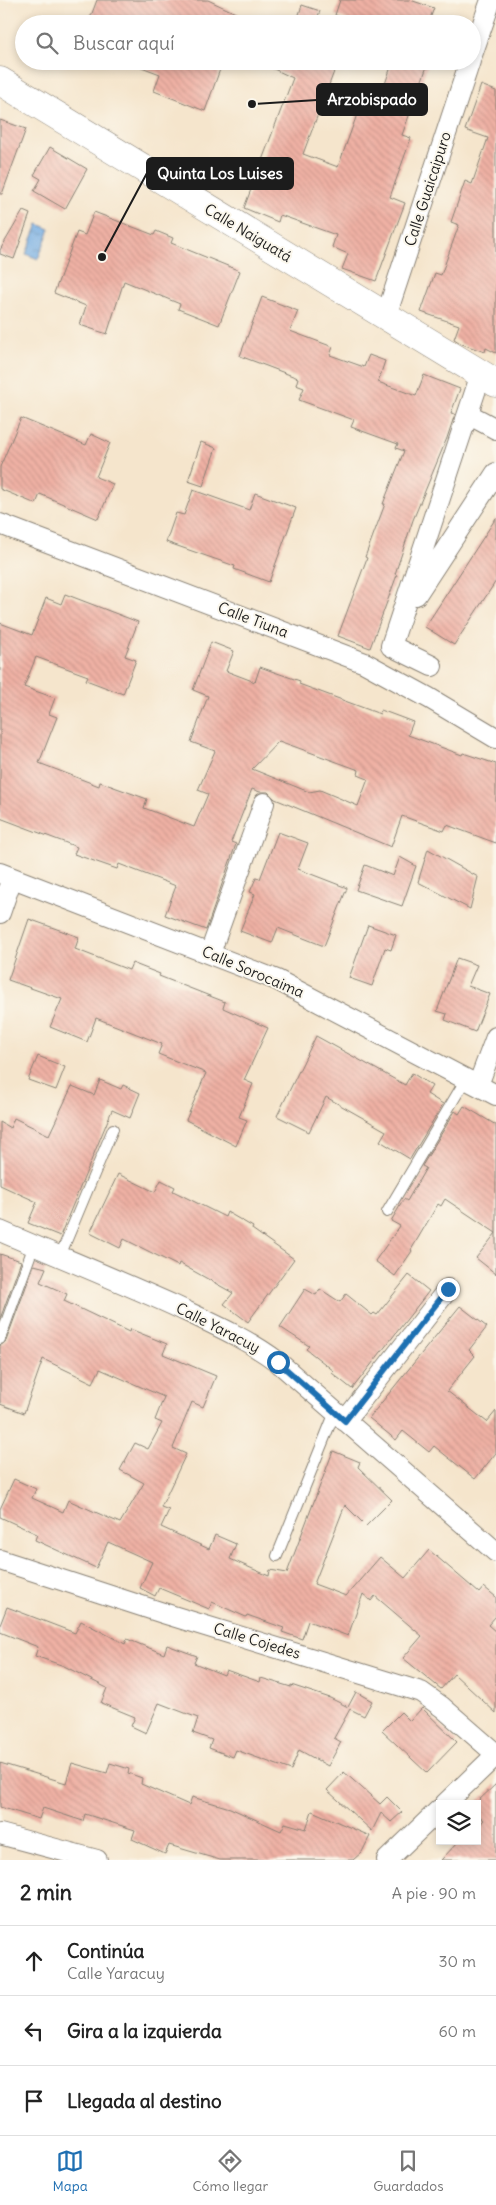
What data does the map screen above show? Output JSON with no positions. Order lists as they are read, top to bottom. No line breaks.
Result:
{"streets":{"street":["Calle Guaicaipuro","Calle Naiguatá","Calle Tiuna","Calle Sorocaima","Calle Yaracuy","Calle Cojedes"]},"crossings":[["Calle Guaicaipuro","Calle Naiguatá"]],"places":["Arzobispado","Quinta Los Luises"],"page":{"search":"Buscar aquí","heading":["2 min","A pie · 90 m"],"list":[["Continúa","Calle Yaracuy","30 m"],["Gira a la izquierda","60 m"],"Llegada al destino"],"nav":["Mapa","Cómo llegar","Guardados"]}}
